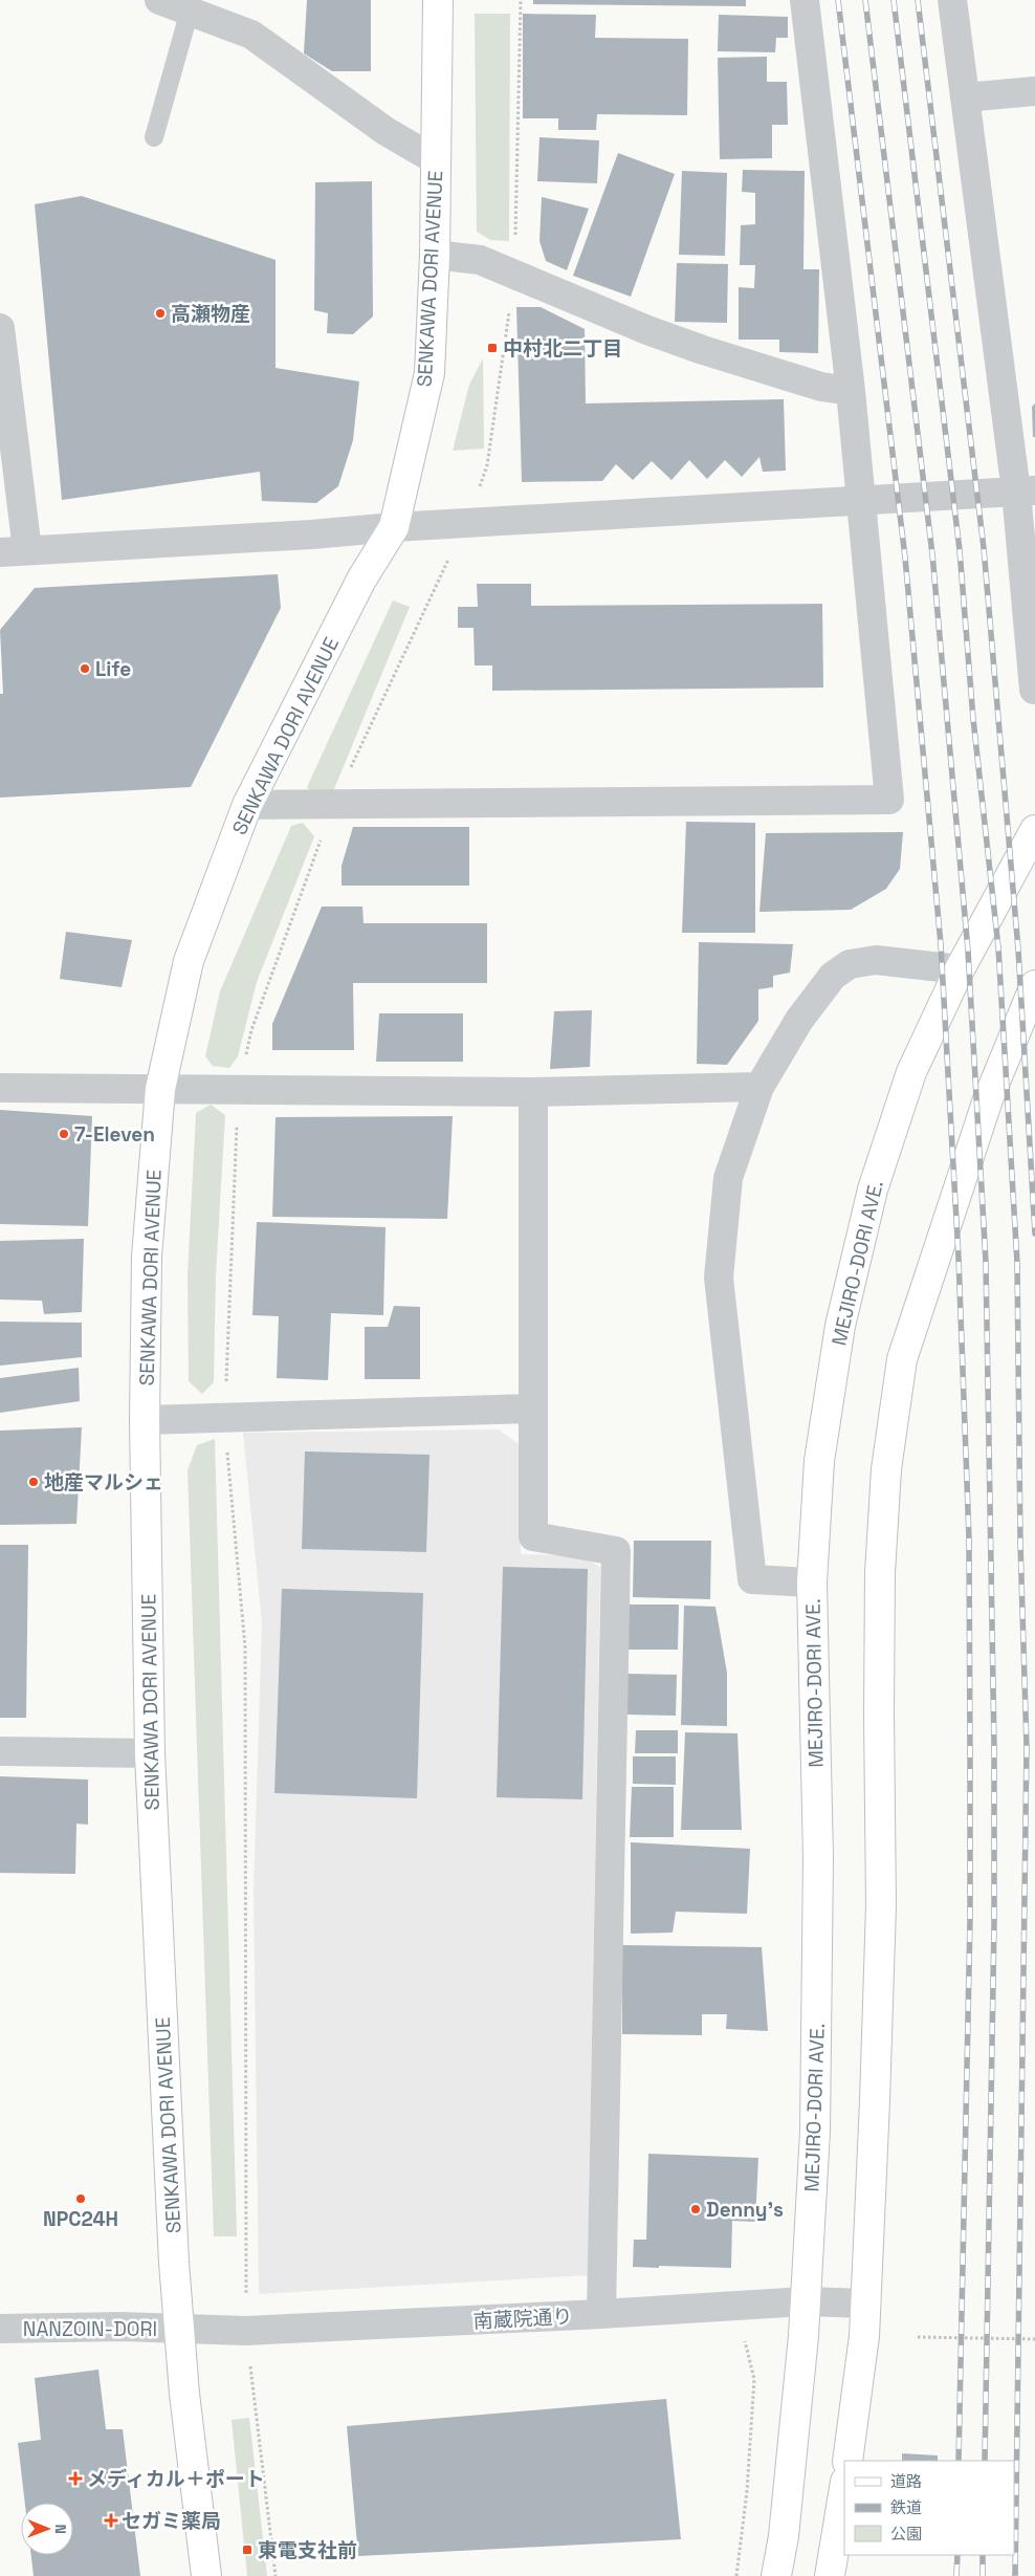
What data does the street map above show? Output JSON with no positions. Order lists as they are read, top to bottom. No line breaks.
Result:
{"streets":{"main road":["SENKAWA DORI AVENUE","MEJIRO-DORI AVE."],"street":["南蔵院通り","NANZOIN-DORI"]},"crossings":[["SENKAWA DORI AVENUE","南蔵院通り"],["SENKAWA DORI AVENUE","NANZOIN-DORI"],["MEJIRO-DORI AVE.","南蔵院通り"],["南蔵院通り","NANZOIN-DORI"]],"places":{"other":["高瀬物産","Life","7-Eleven","地産マルシェ","NPC24H","Denny's"],"transit":["中村北二丁目","東電支社前"],"health":["メディカル＋ポート","セガミ薬局"]},"legend":["道路","鉄道","公園"],"north":"right"}
